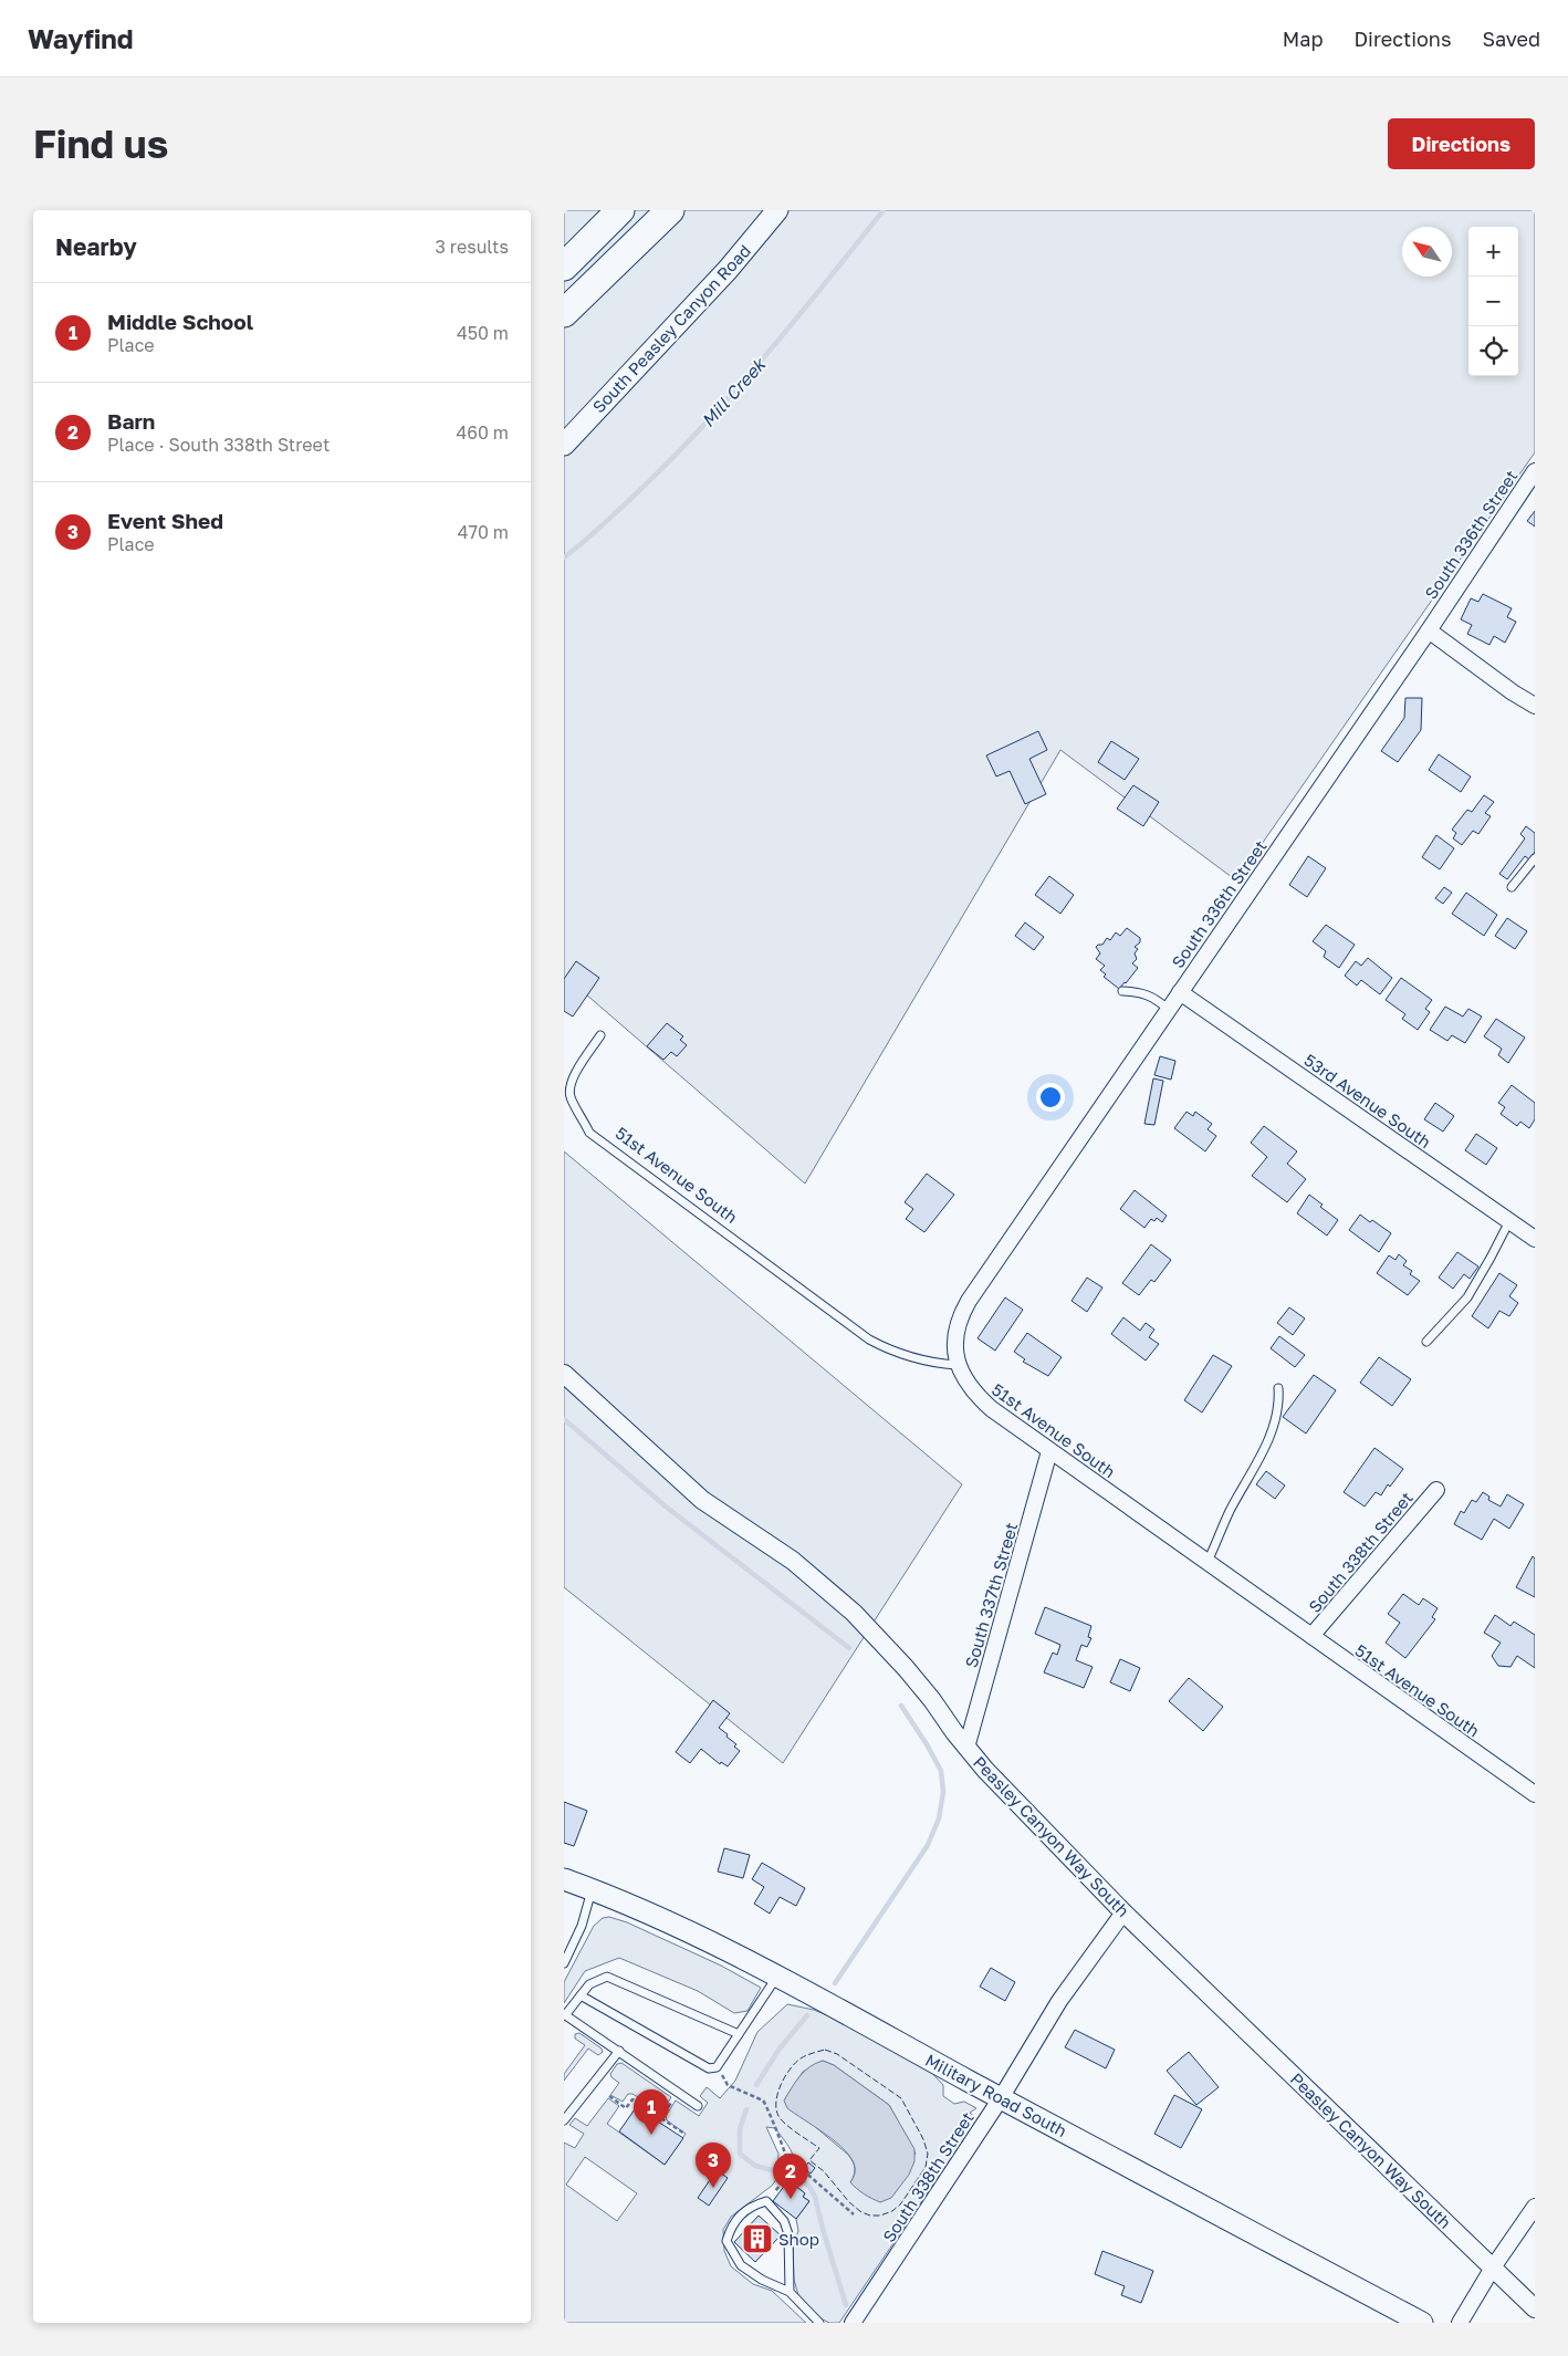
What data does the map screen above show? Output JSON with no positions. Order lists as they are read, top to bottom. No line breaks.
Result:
{"streets":{"main road":["South Peasley Canyon Road","Military Road South"],"street":["South 336th Street","53rd Avenue South","51st Avenue South","South 338th Street","South 337th Street","Peasley Canyon Way South"]},"crossings":[["South 336th Street","53rd Avenue South"],["South 336th Street","51st Avenue South"],["51st Avenue South","South 338th Street"],["51st Avenue South","South 337th Street"],["South 338th Street","Peasley Canyon Way South"],["South 338th Street","Military Road South"],["South 337th Street","Peasley Canyon Way South"]],"water":["Mill Creek"],"places":{"building":["Shop"]},"north":"top left","page":{"header":"Wayfind","nav":["Map","Directions","Saved"],"buttons":"Directions","title":"Find us","heading":["Nearby","3 results"],"map_buttons":["+","−"],"list":[{"mark":"1","name":"Middle School","note":"Place","value":"450 m"},{"mark":"2","name":"Barn","note":"Place · South 338th Street","value":"460 m"},{"mark":"3","name":"Event Shed","note":"Place","value":"470 m"}],"pins":["1","3","2"]}}
